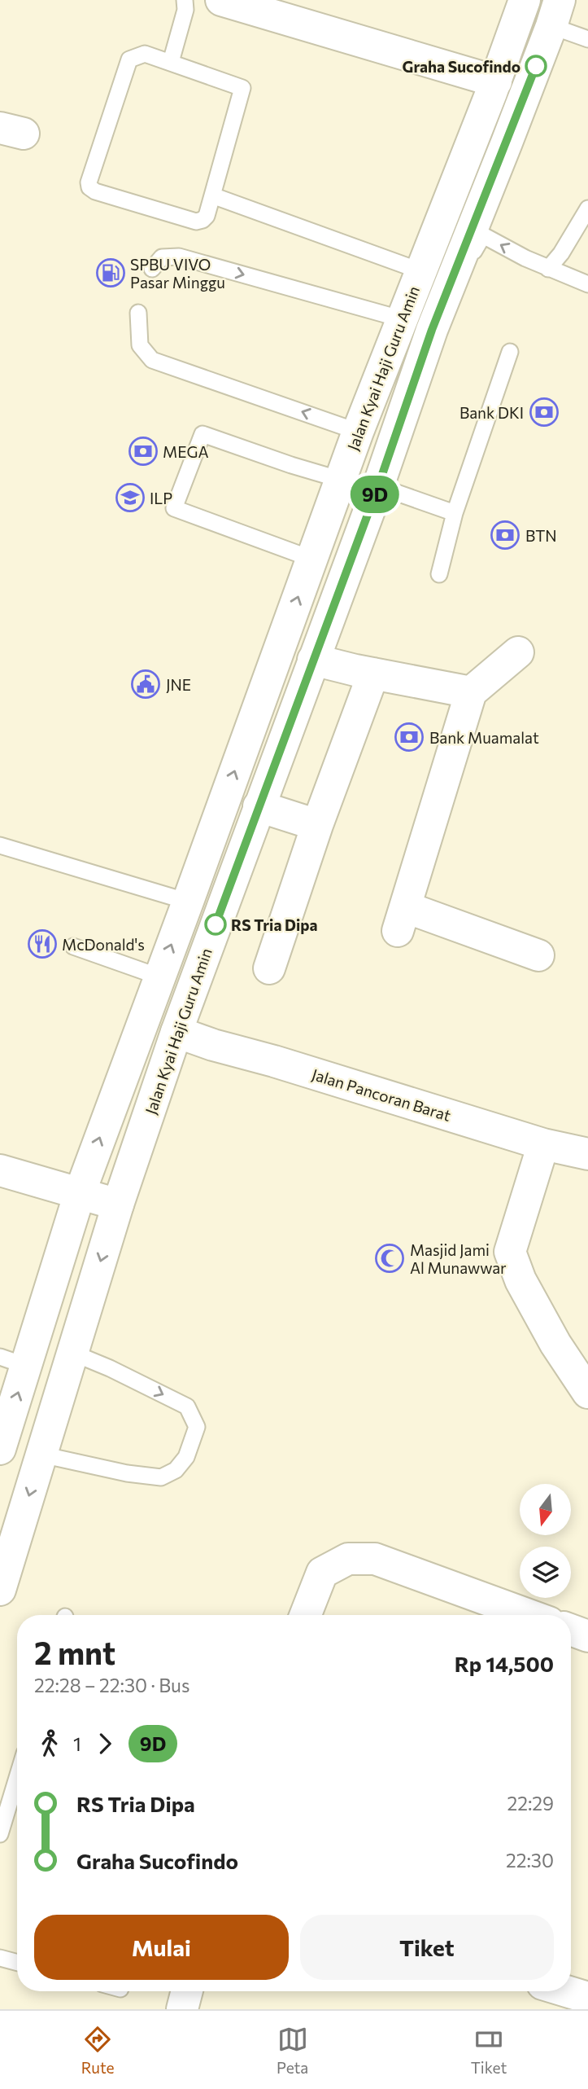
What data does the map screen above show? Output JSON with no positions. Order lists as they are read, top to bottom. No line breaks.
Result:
{"streets":{"main road":["Jalan Kyai Haji Guru Amin","Jalan Pancoran Barat"]},"crossings":[["Jalan Kyai Haji Guru Amin","Jalan Pancoran Barat"]],"places":{"other":["Graha Sucofindo","RS Tria Dipa"],"fuel station":["SPBU VIVO Pasar Minggu"],"bank":["Bank DKI","MEGA","BTN","Bank Muamalat"],"school or university":["ILP"],"public building":["JNE"],"restaurant":["McDonald's"],"mosque":["Masjid Jami Al Munawwar"]},"lines":["bus line 9D"],"north":"bottom","page":{"on_map":"9D","heading":["2 mnt","22:28 – 22:30 · Bus","Rp 14,500"],"legs":["1","9D"],"list":[{"name":"RS Tria Dipa","value":"22:29"},{"name":"Graha Sucofindo","value":"22:30"}],"buttons":["Mulai","Tiket"],"tabs":["Rute","Peta","Tiket"]}}
